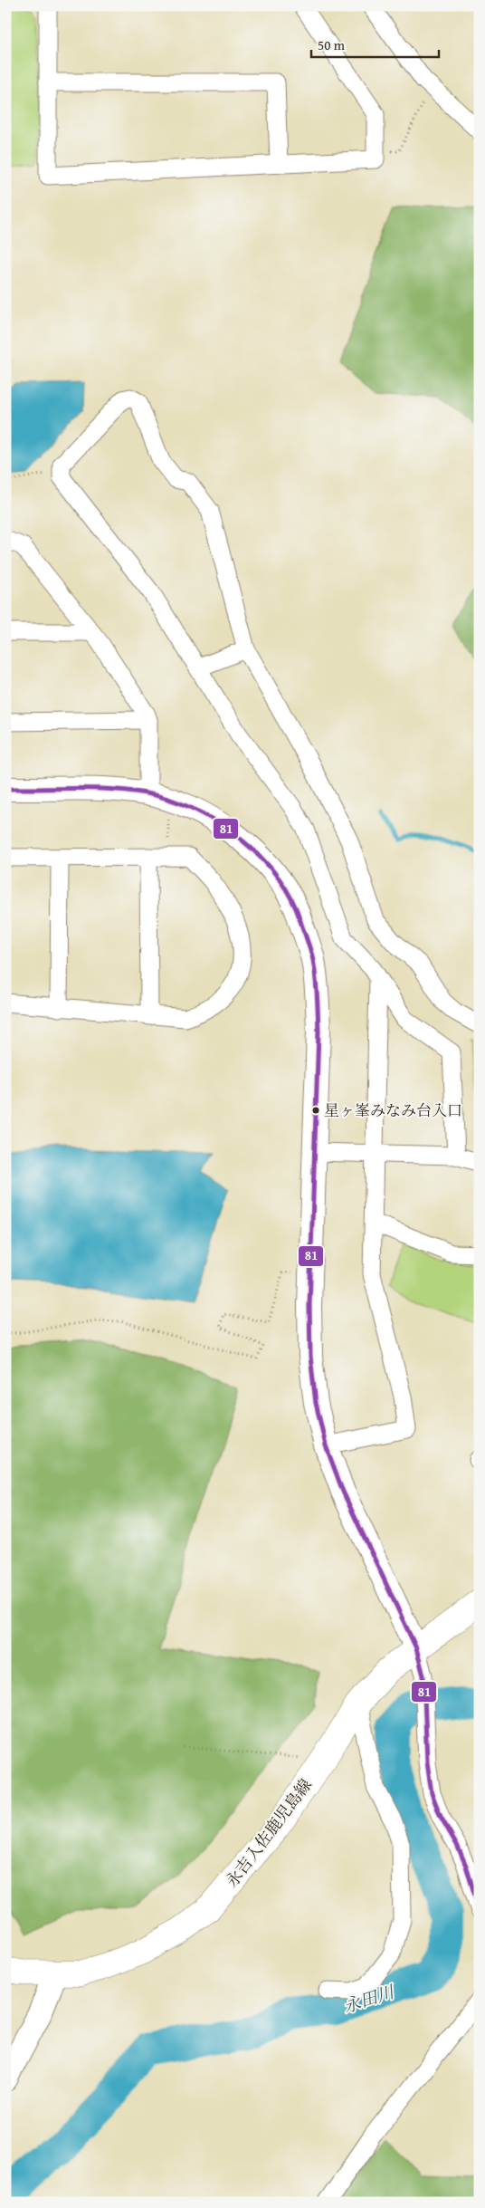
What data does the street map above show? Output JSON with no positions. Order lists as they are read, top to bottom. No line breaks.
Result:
{"streets":{"main road":["永吉入佐鹿児島線"]},"water":["永田川"],"places":["星ヶ峯みなみ台入口"],"lines":["transit line 81"],"scale_bar":"50 m"}
